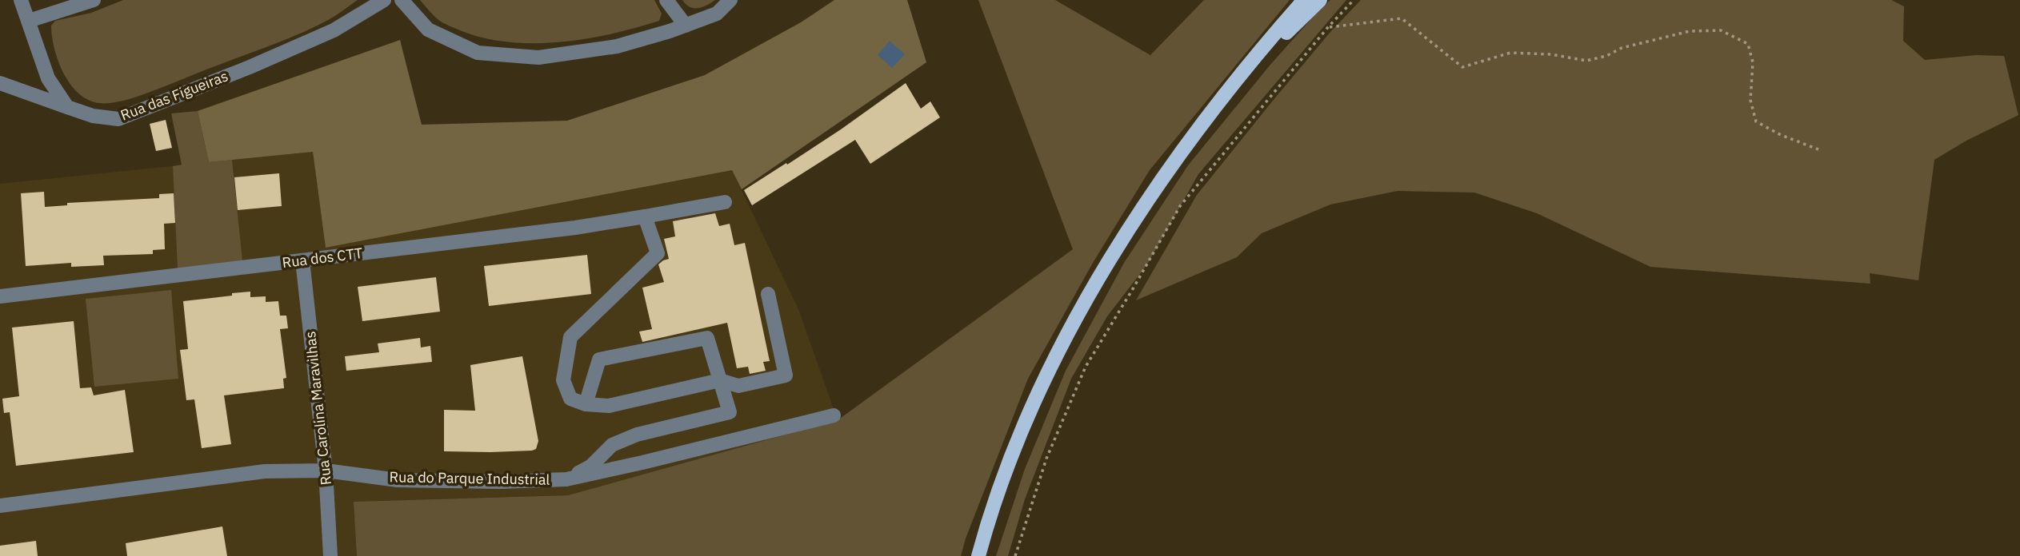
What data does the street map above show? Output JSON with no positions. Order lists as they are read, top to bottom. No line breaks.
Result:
{"streets":{"street":["Rua das Figueiras","Rua dos CTT","Rua Carolina Maravilhas","Rua do Parque Industrial"]},"crossings":[["Rua dos CTT","Rua Carolina Maravilhas"],["Rua Carolina Maravilhas","Rua do Parque Industrial"]]}
